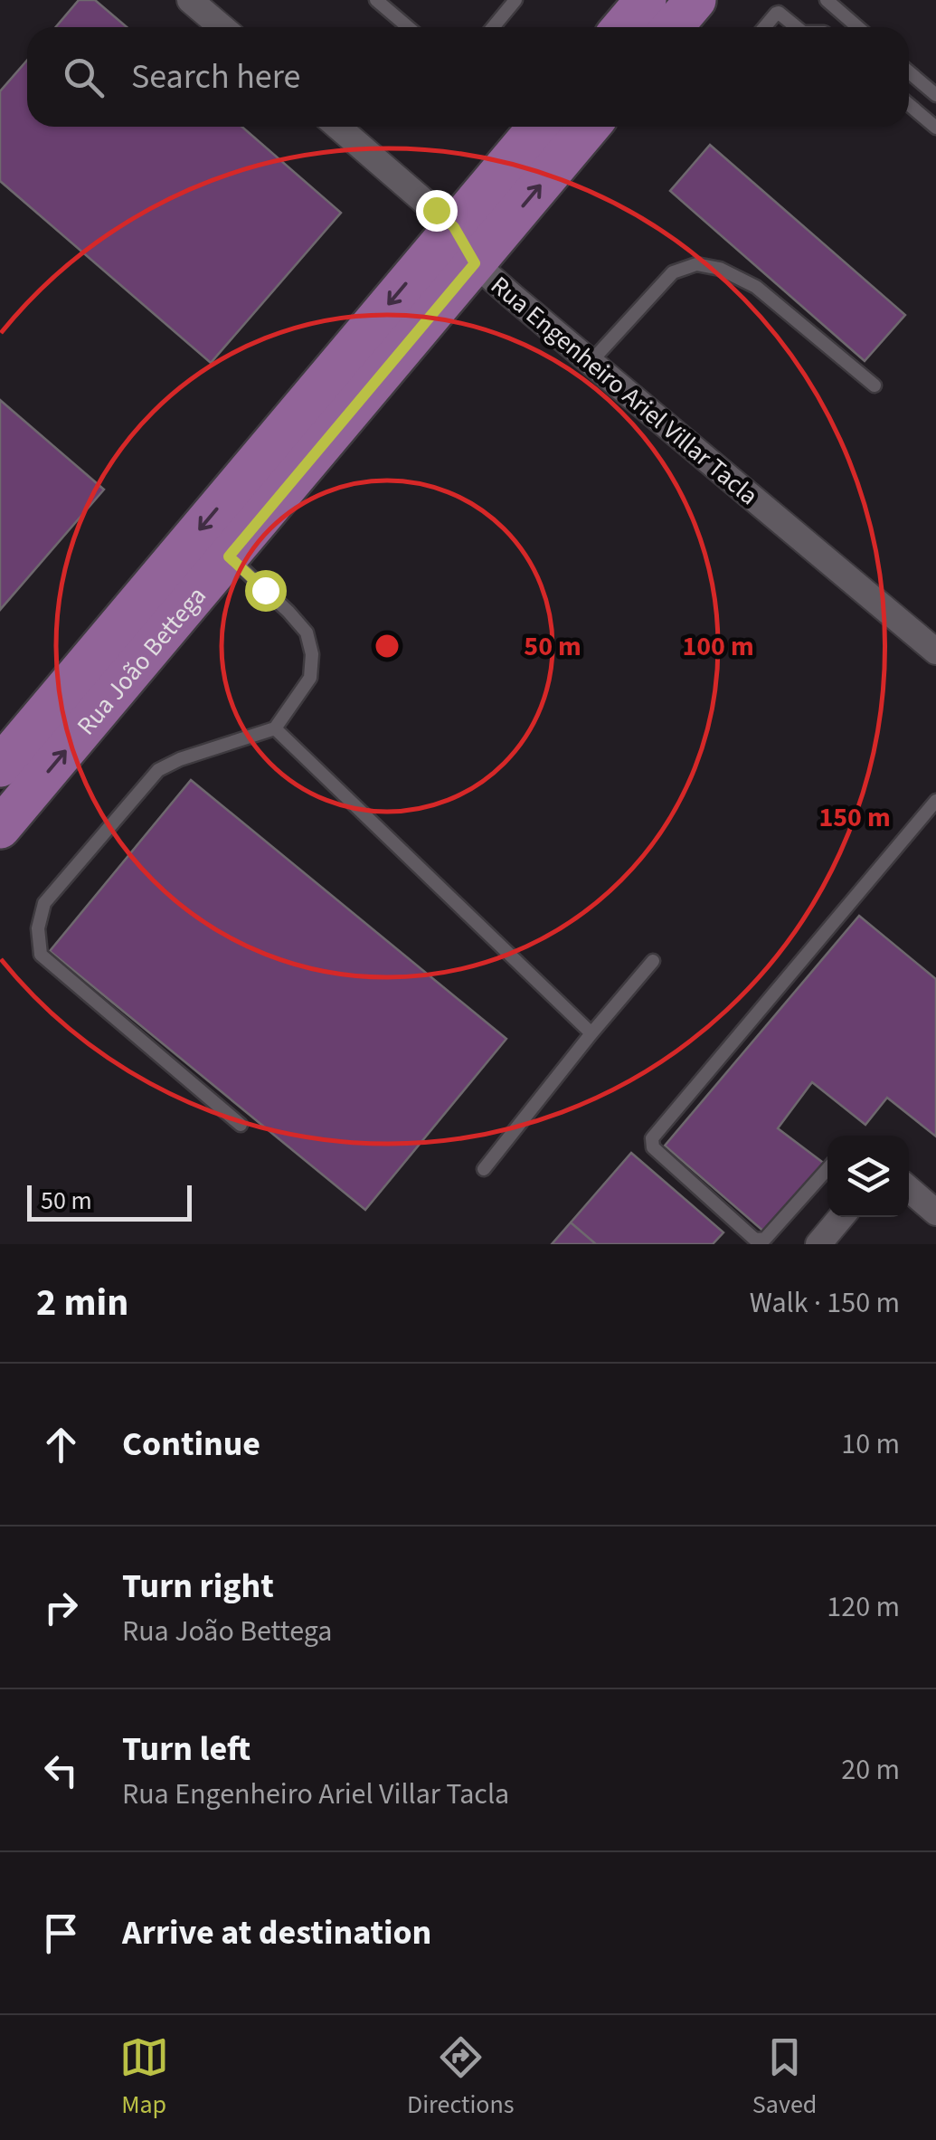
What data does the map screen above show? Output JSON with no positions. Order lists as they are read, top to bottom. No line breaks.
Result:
{"streets":{"main road":["Rua João Bettega"],"street":["Rua Engenheiro Ariel Villar Tacla"]},"crossings":[["Rua Engenheiro Ariel Villar Tacla","Rua João Bettega"]],"scale_bar":"50 m","page":{"search":"Search here","scale":"50 m","heading":["2 min","Walk · 150 m"],"list":[["Continue","10 m"],["Turn right","Rua João Bettega","120 m"],["Turn left","Rua Engenheiro Ariel Villar Tacla","20 m"],"Arrive at destination"],"nav":["Map","Directions","Saved"]},"rings":["50 m","100 m","150 m"]}
